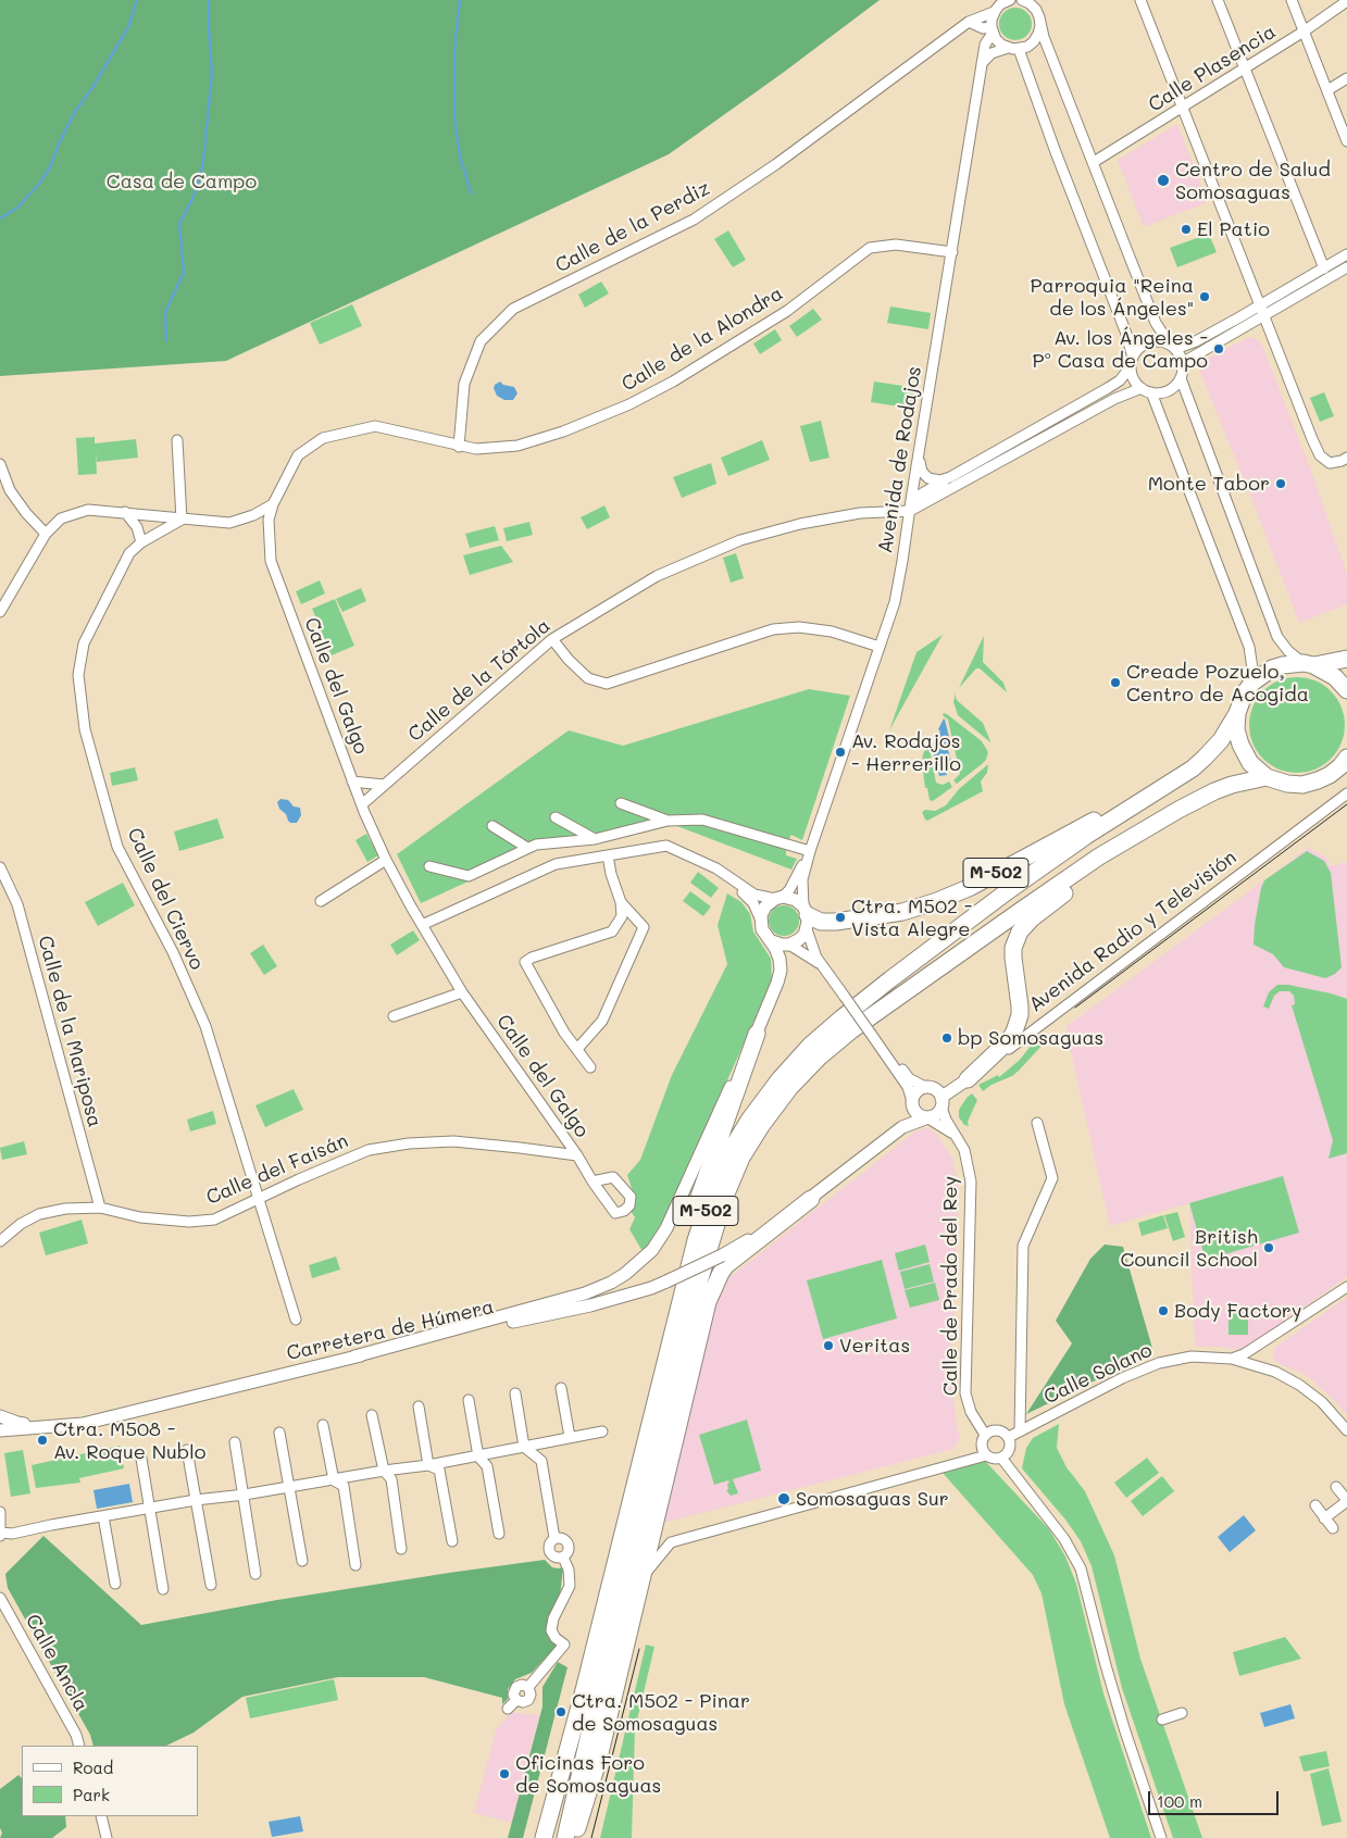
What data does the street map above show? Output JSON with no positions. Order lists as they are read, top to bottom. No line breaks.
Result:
{"streets":{"highway":["M-502"],"main road":["Avenida Radio y Televisión","Carretera de Húmera"],"street":["Calle Plasencia","Calle de la Perdiz","Calle de la Alondra","Avenida de Rodajos","Calle de la Tórtola","Calle del Galgo","Calle del Ciervo","Calle de la Mariposa","Calle del Faisán","Calle de Prado del Rey","Calle Solano","Calle Ancla"]},"crossings":[["Calle de la Perdiz","Calle de la Alondra"],["Calle de la Perdiz","Avenida de Rodajos"],["Calle de la Alondra","Avenida de Rodajos"],["Calle de la Alondra","Calle del Galgo"],["Avenida de Rodajos","Calle de la Tórtola"],["Avenida de Rodajos","M-502"],["Avenida de Rodajos","Avenida Radio y Televisión"],["Avenida de Rodajos","Calle de Prado del Rey"],["Calle de la Tórtola","Calle del Galgo"],["Calle del Galgo","Calle del Faisán"],["M-502","Avenida Radio y Televisión"],["M-502","Carretera de Húmera"],["Calle del Ciervo","Calle del Faisán"],["Avenida Radio y Televisión","Calle de Prado del Rey"],["Calle de la Mariposa","Calle del Faisán"],["Calle de Prado del Rey","Calle Solano"]],"parks":["Casa de Campo"],"places":["Centro de Salud Somosaguas","El Patio","Parroquia \"Reina de los Ángeles\"","Av. los Ángeles - Pº Casa de Campo","Monte Tabor","Creade Pozuelo, Centro de Acogida","Av. Rodajos - Herrerillo","Ctra. M502 - Vista Alegre","bp Somosaguas","British Council School","Body Factory","Veritas","Ctra. M508 - Av. Roque Nublo","Somosaguas Sur","Ctra. M502 - Pinar de Somosaguas","Oficinas Foro de Somosaguas"],"legend":["Road","Park"],"scale_bar":"100 m"}
